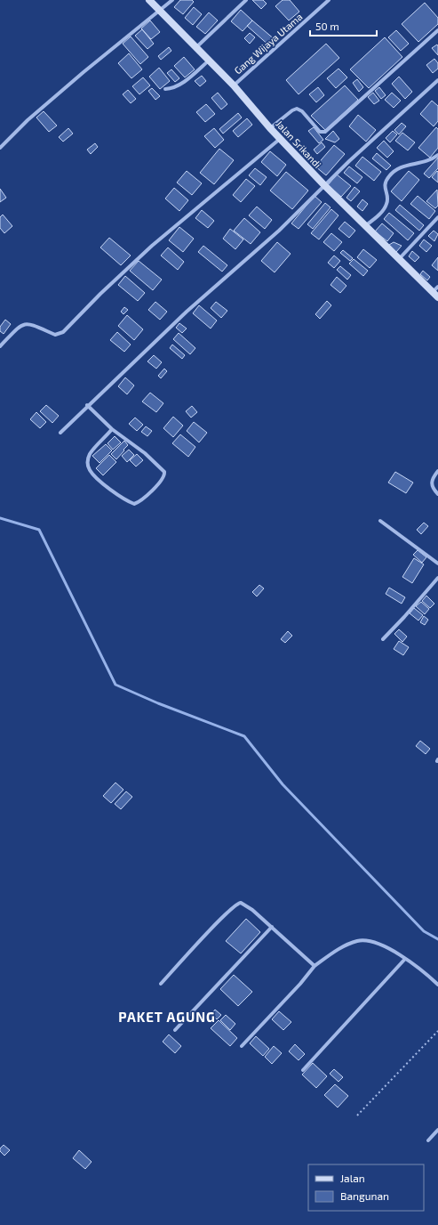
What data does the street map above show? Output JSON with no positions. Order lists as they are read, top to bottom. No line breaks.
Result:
{"streets":{"street":["Gang Wijaya Utama","Jalan Srikandi"]},"crossings":[["Gang Wijaya Utama","Jalan Srikandi"]],"districts":["PAKET AGUNG"],"legend":["Jalan","Bangunan"],"scale_bar":"50 m"}
